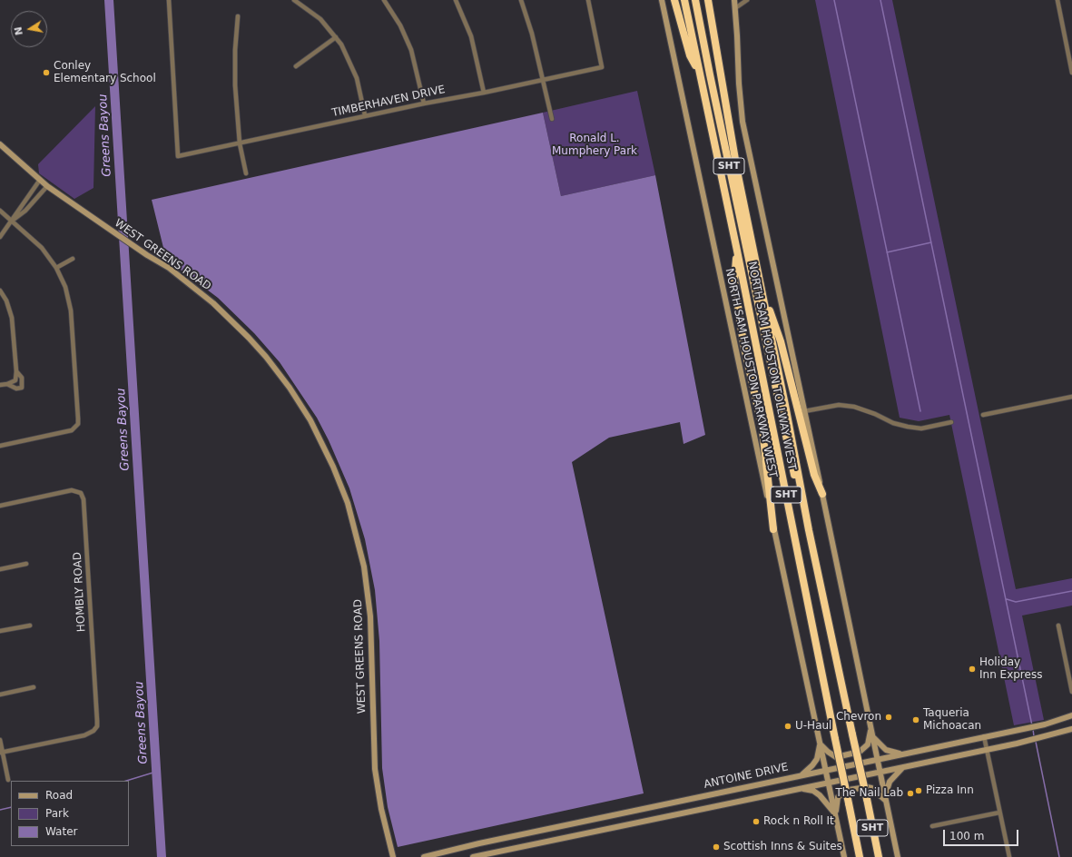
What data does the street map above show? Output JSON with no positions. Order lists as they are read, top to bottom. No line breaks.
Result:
{"streets":{"highway":["SHT","NORTH SAM HOUSTON TOLLWAY WEST"],"main road":["WEST GREENS ROAD","NORTH SAM HOUSTON PARKWAY WEST","ANTOINE DRIVE"],"street":["TIMBERHAVEN DRIVE","HOMBLY ROAD"]},"crossings":[["NORTH SAM HOUSTON PARKWAY WEST","ANTOINE DRIVE"]],"water":["Greens Bayou"],"parks":["Ronald L. Mumphery Park"],"places":["Conley Elementary School","Holiday Inn Express","Chevron","Taqueria Michoacan","U-Haul","Pizza Inn","The Nail Lab","Rock n Roll It","Scottish Inns & Suites"],"legend":["Road","Park","Water"],"scale_bar":"100 m","north":"left"}
